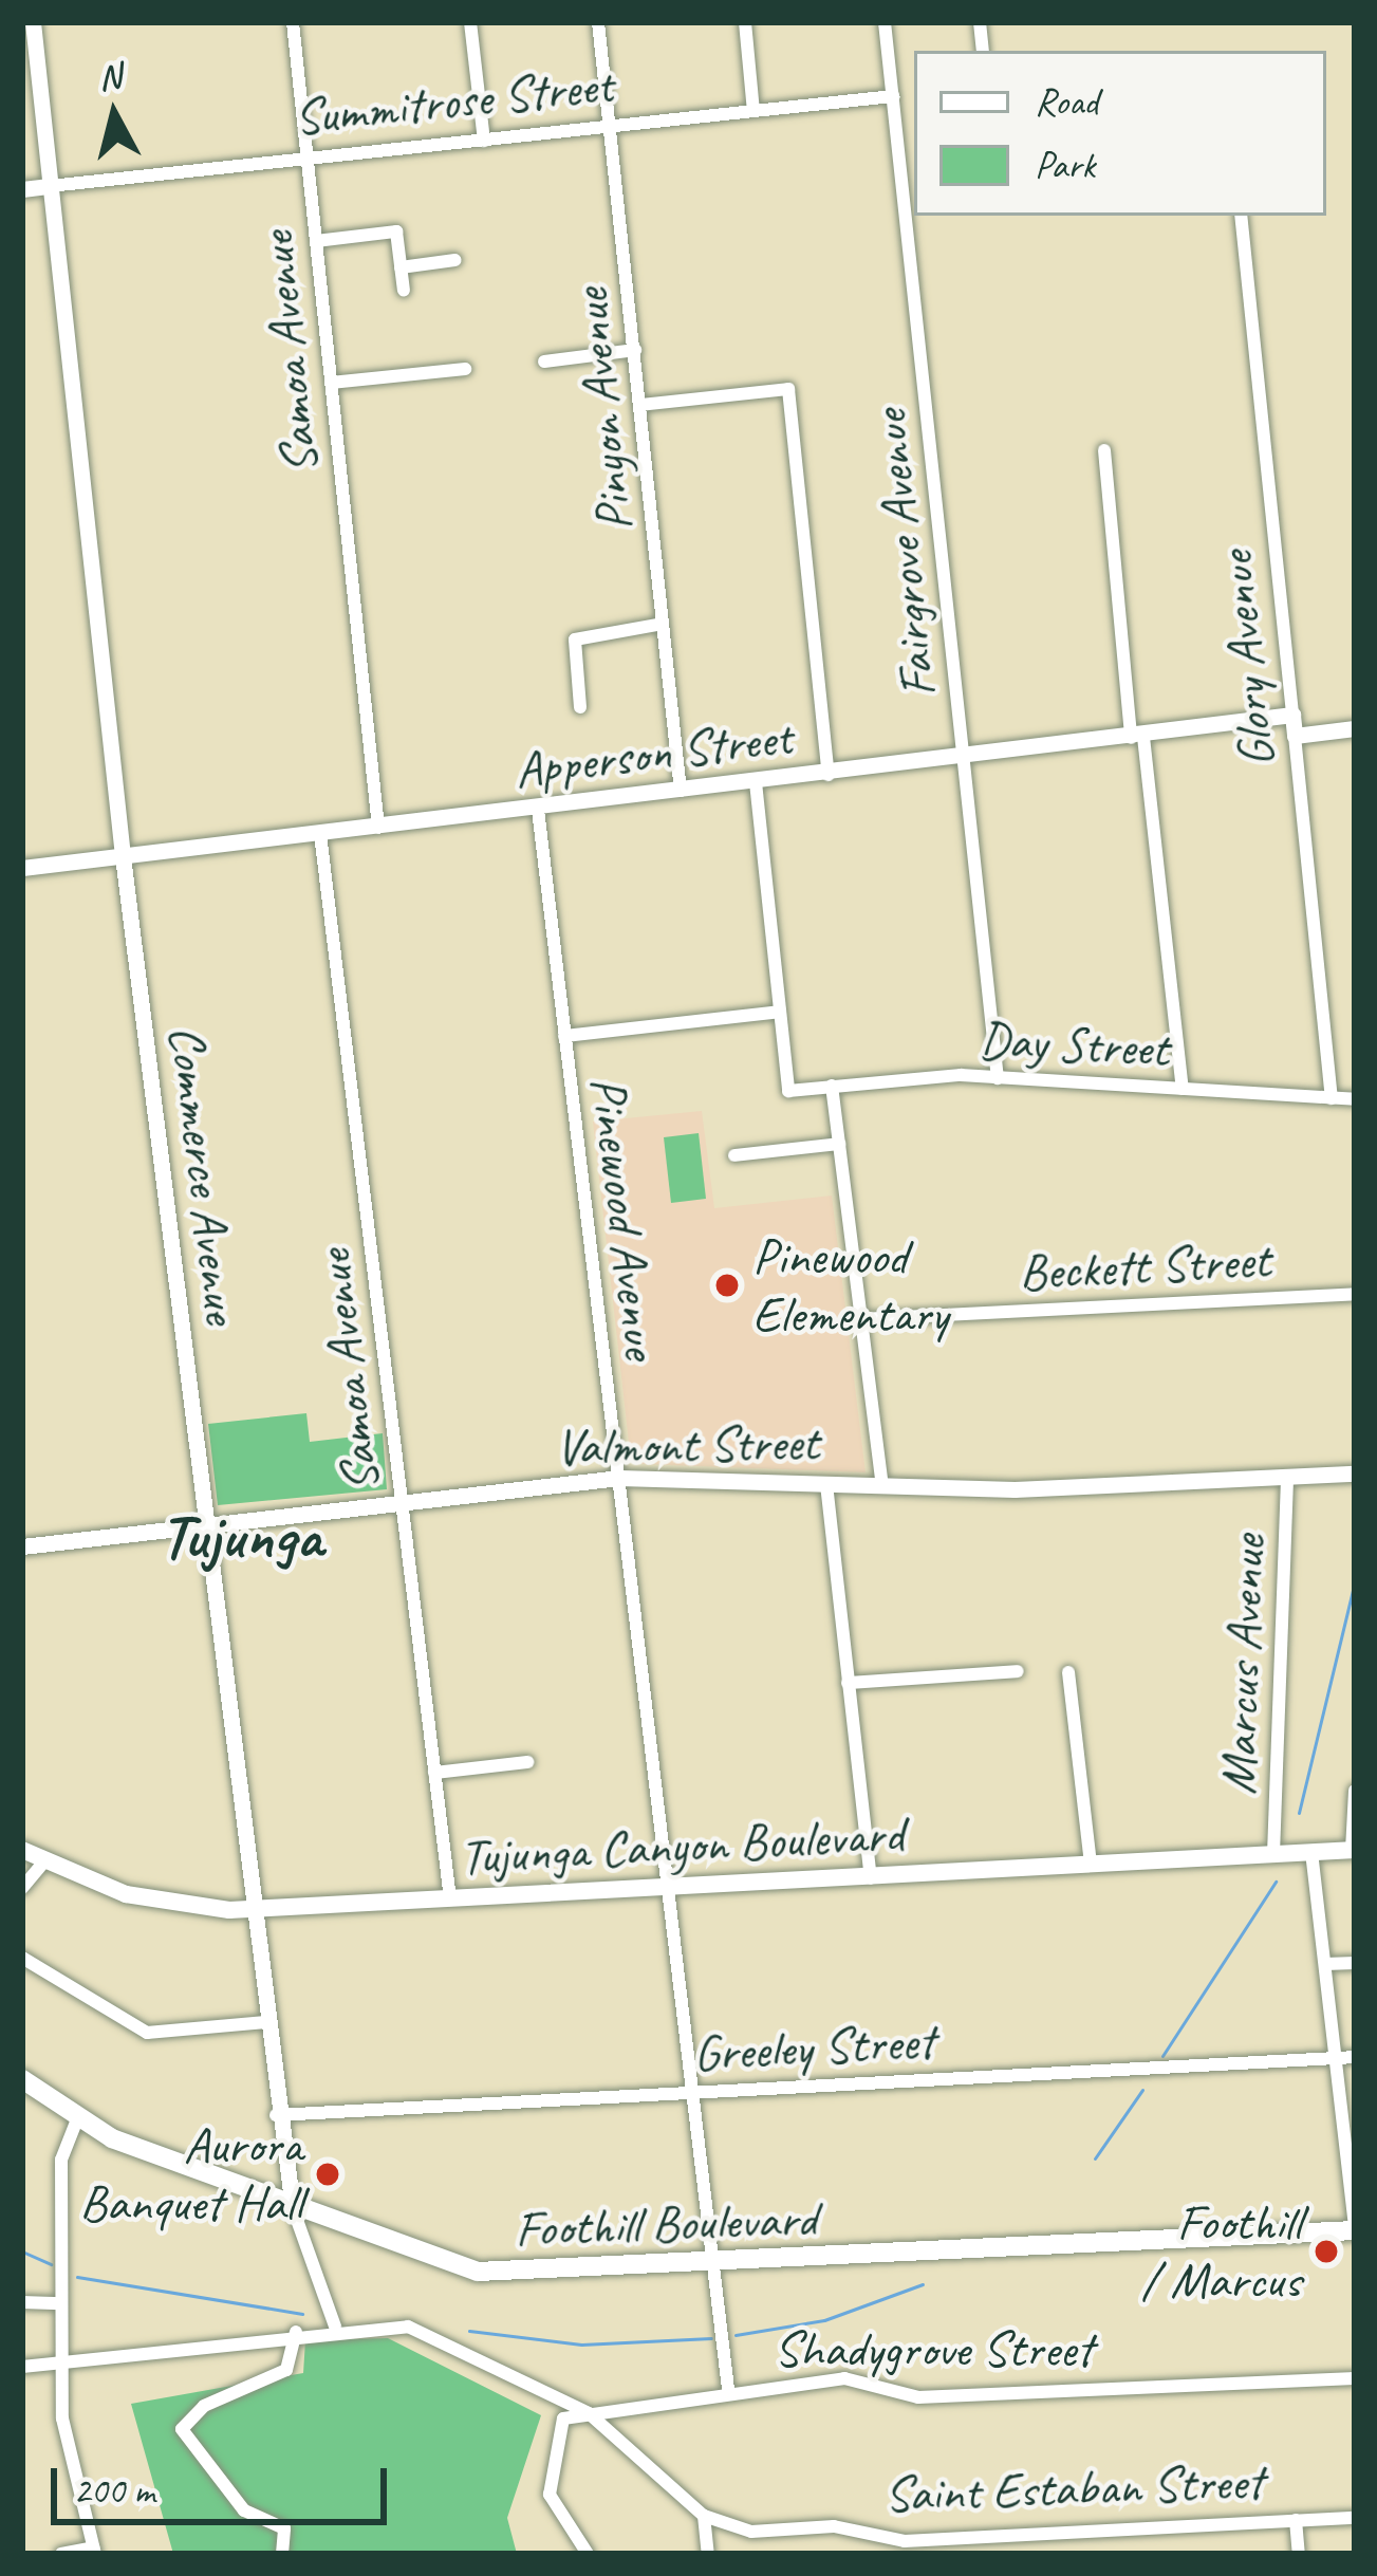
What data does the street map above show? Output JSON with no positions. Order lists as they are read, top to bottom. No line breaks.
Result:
{"streets":{"main road":["Tujunga Canyon Boulevard","Foothill Boulevard"],"street":["Summitrose Street","Samoa Avenue","Pinyon Avenue","Fairgrove Avenue","Glory Avenue","Apperson Street","Day Street","Commerce Avenue","Pinewood Avenue","Beckett Street","Valmont Street","Marcus Avenue","Greeley Street","Shadygrove Street","Saint Estaban Street"]},"crossings":[["Summitrose Street","Samoa Avenue"],["Summitrose Street","Pinyon Avenue"],["Summitrose Street","Fairgrove Avenue"],["Summitrose Street","Commerce Avenue"],["Samoa Avenue","Apperson Street"],["Samoa Avenue","Valmont Street"],["Samoa Avenue","Tujunga Canyon Boulevard"],["Pinyon Avenue","Apperson Street"],["Fairgrove Avenue","Apperson Street"],["Fairgrove Avenue","Day Street"],["Glory Avenue","Apperson Street"],["Glory Avenue","Day Street"],["Apperson Street","Commerce Avenue"],["Apperson Street","Pinewood Avenue"],["Commerce Avenue","Valmont Street"],["Commerce Avenue","Tujunga Canyon Boulevard"],["Commerce Avenue","Greeley Street"],["Commerce Avenue","Foothill Boulevard"],["Commerce Avenue","Saint Estaban Street"],["Pinewood Avenue","Valmont Street"],["Pinewood Avenue","Tujunga Canyon Boulevard"],["Pinewood Avenue","Greeley Street"],["Pinewood Avenue","Foothill Boulevard"],["Pinewood Avenue","Shadygrove Street"],["Valmont Street","Marcus Avenue"],["Marcus Avenue","Tujunga Canyon Boulevard"],["Marcus Avenue","Greeley Street"],["Marcus Avenue","Foothill Boulevard"],["Shadygrove Street","Saint Estaban Street"]],"districts":["Tujunga"],"places":["Pinewood Elementary","Aurora Banquet Hall","Foothill / Marcus"],"legend":["Road","Park"],"scale_bar":"200 m","north":"top"}
